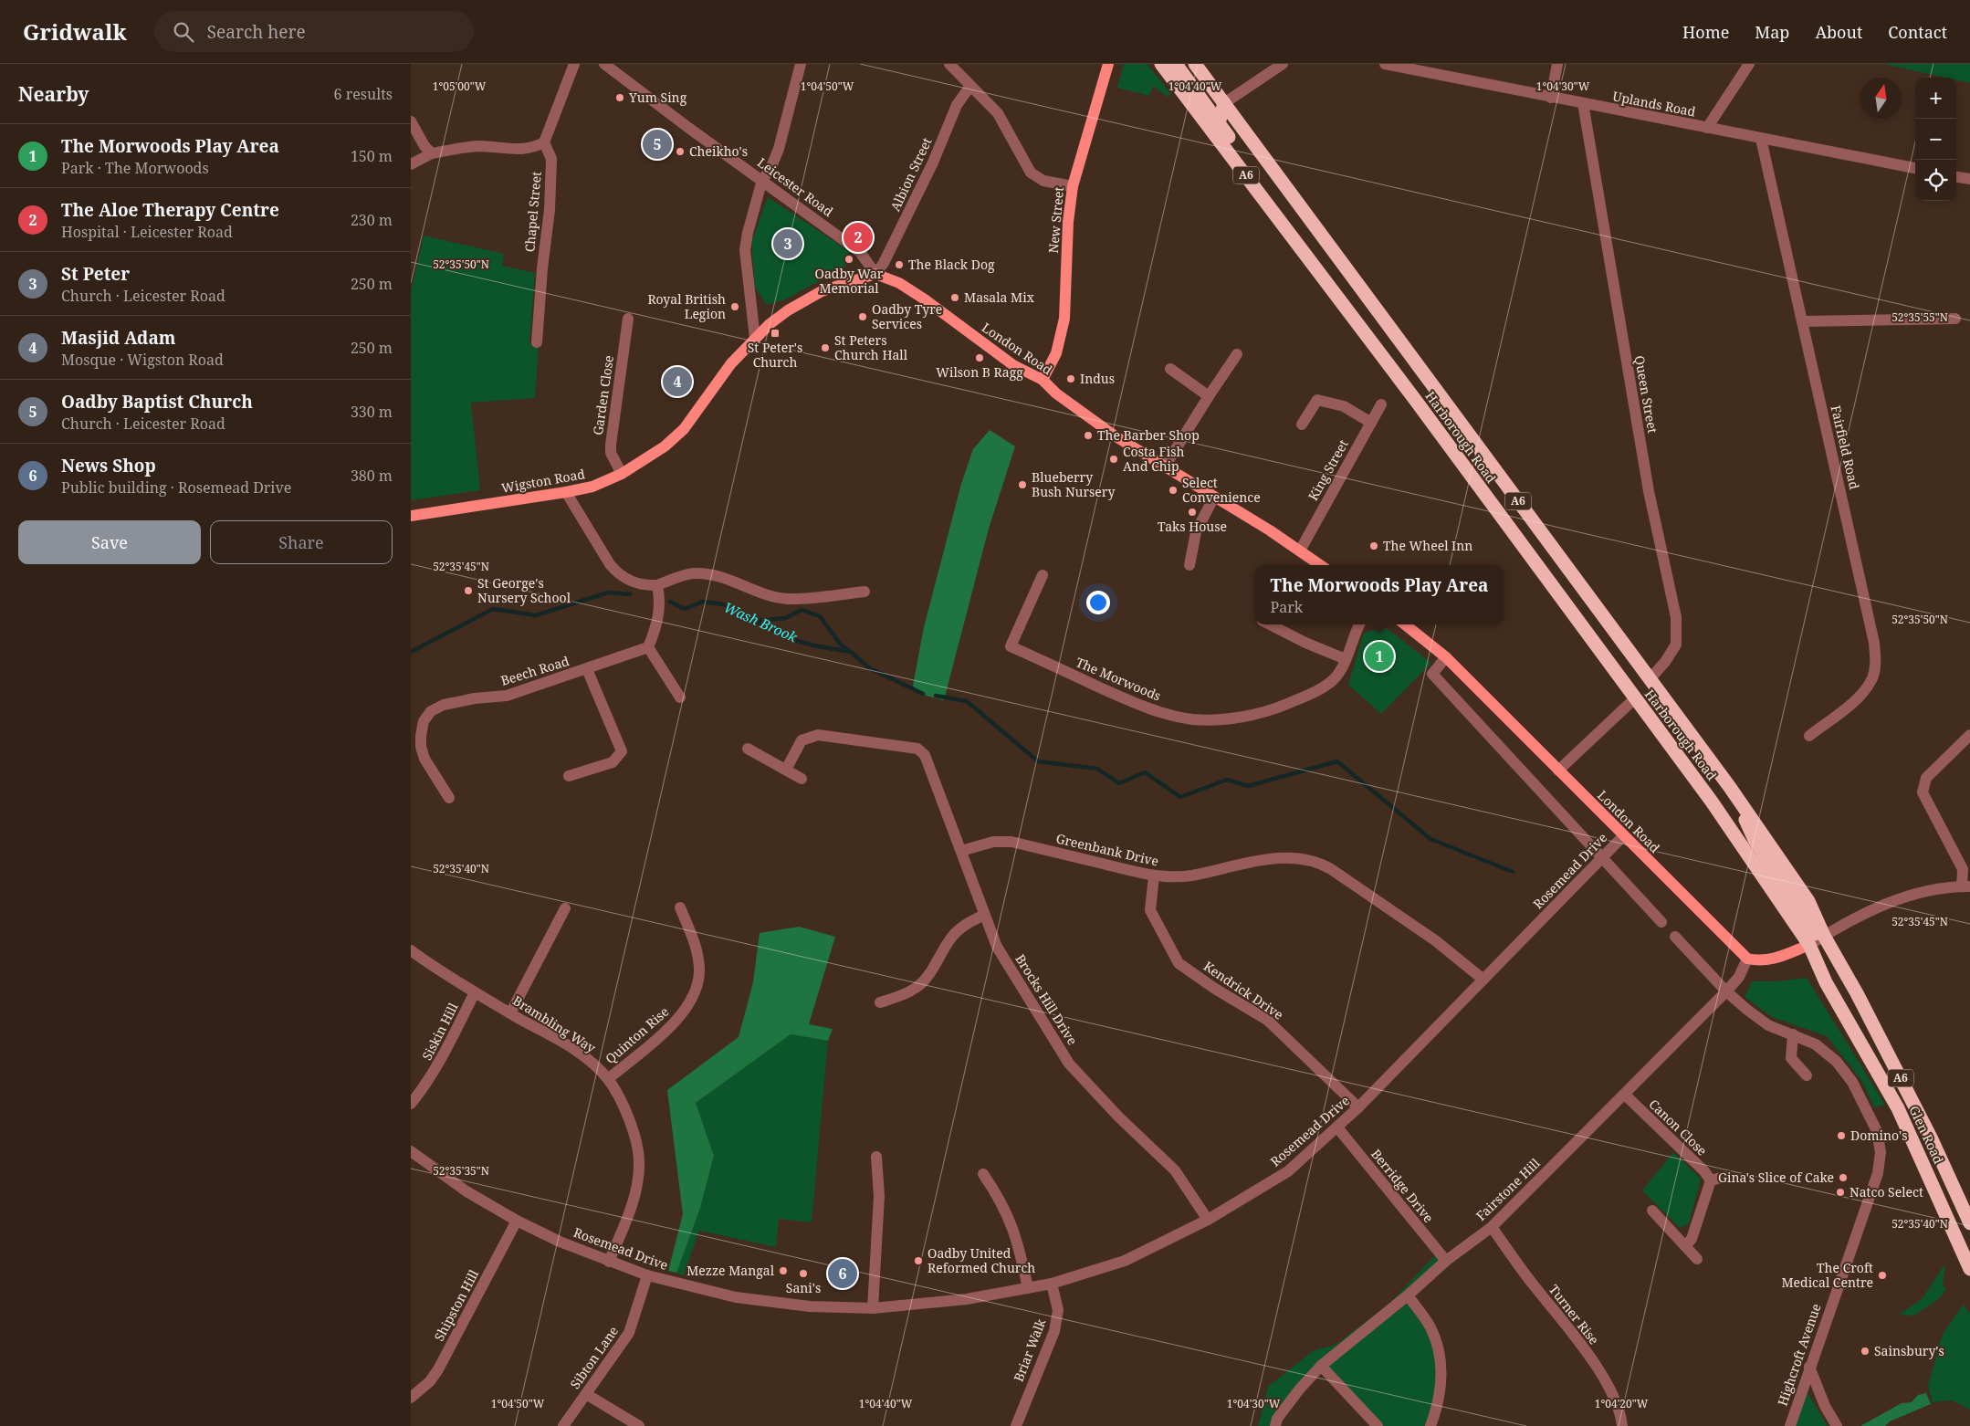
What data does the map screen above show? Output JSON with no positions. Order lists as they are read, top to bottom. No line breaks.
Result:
{"streets":{"highway":["A6","Harborough Road","Glen Road"],"main road":["New Street","London Road","Wigston Road"],"street":["Uplands Road","Albion Street","Leicester Road","Chapel Street","Queen Street","Garden Close","Fairfield Road","King Street","Beech Road","The Morwoods","Greenbank Drive","Rosemead Drive","Kendrick Drive","Brocks Hill Drive","Brambling Way","Siskin Hill","Quinton Rise","Canon Close","Berridge Drive","Fairstone Hill","Shipston Hill","Turner Rise","Briar Walk","Highcroft Avenue","Sibton Lane"]},"crossings":[["Uplands Road","Queen Street"],["Uplands Road","Fairfield Road"],["Albion Street","Leicester Road"],["Albion Street","London Road"],["Albion Street","Wigston Road"],["A6","Harborough Road"],["Leicester Road","London Road"],["Leicester Road","Wigston Road"],["New Street","London Road"],["London Road","King Street"],["London Road","Wigston Road"],["London Road","Rosemead Drive"],["London Road","Fairstone Hill"],["Queen Street","Harborough Road"],["Garden Close","Wigston Road"],["Harborough Road","Glen Road"],["Greenbank Drive","Rosemead Drive"],["Greenbank Drive","Kendrick Drive"],["Greenbank Drive","Brocks Hill Drive"],["Rosemead Drive","Kendrick Drive"],["Rosemead Drive","Brocks Hill Drive"],["Rosemead Drive","Brambling Way"],["Rosemead Drive","Berridge Drive"],["Rosemead Drive","Shipston Hill"],["Rosemead Drive","Briar Walk"],["Rosemead Drive","Sibton Lane"],["Brambling Way","Siskin Hill"],["Brambling Way","Quinton Rise"],["Canon Close","Fairstone Hill"],["Berridge Drive","Fairstone Hill"],["Fairstone Hill","Turner Rise"]],"water":["Wash Brook"],"places":{"other":["Yum Sing","Cheikho's","Oadby War Memorial","The Black Dog","Masala Mix","Royal British Legion","Oadby Tyre Services","St Peters Church Hall","Wilson B Ragg","Indus","The Barber Shop","Costa Fish And Chip","Blueberry Bush Nursery","Select Convenience","Taks House","The Wheel Inn","St George's Nursery School","Domino's","Gina's Slice of Cake","Natco Select","Oadby United Reformed Church","Mezze Mangal","Sani's","The Croft Medical Centre","Sainsbury's"],"transit":["St Peter's Church"]},"north":"top","page":{"header":"Gridwalk","search":"Search here","nav":["Home","Map","About","Contact"],"heading":["Nearby","6 results"],"map_buttons":["+","−"],"list":[{"mark":"1","name":"The Morwoods Play Area","note":"Park · The Morwoods","value":"150 m"},{"mark":"2","name":"The Aloe Therapy Centre","note":"Hospital · Leicester Road","value":"230 m"},{"mark":"3","name":"St Peter","note":"Church · Leicester Road","value":"250 m"},{"mark":"4","name":"Masjid Adam","note":"Mosque · Wigston Road","value":"250 m"},{"mark":"5","name":"Oadby Baptist Church","note":"Church · Leicester Road","value":"330 m"},{"mark":"6","name":"News Shop","note":"Public building · Rosemead Drive","value":"380 m"}],"pins":["5","2","3","4","1","6"],"buttons":["Save","Share"],"popup":["The Morwoods Play Area","Park"]},"coordinates":["1°05'00\"W","1°04'50\"W","1°04'40\"W","1°04'30\"W","52°35'50\"N","52°35'55\"N","52°35'45\"N","52°35'40\"N","52°35'35\"N","1°04'20\"W"]}
